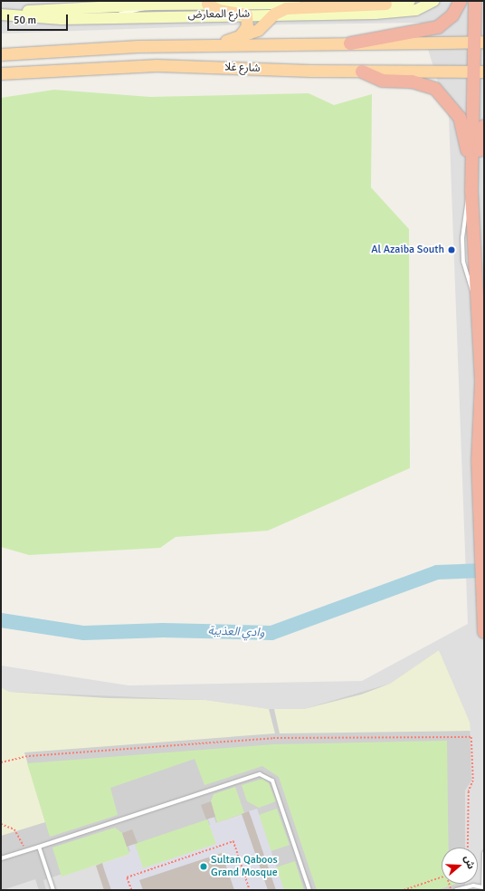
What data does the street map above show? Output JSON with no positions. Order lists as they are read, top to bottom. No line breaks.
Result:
{"streets":{"main road":["شارع المعارض","شارع غلا"]},"water":["وادي العذيبة"],"places":["Al Azaiba South","Sultan Qaboos Grand Mosque"],"scale_bar":"50 m","north":"right"}
